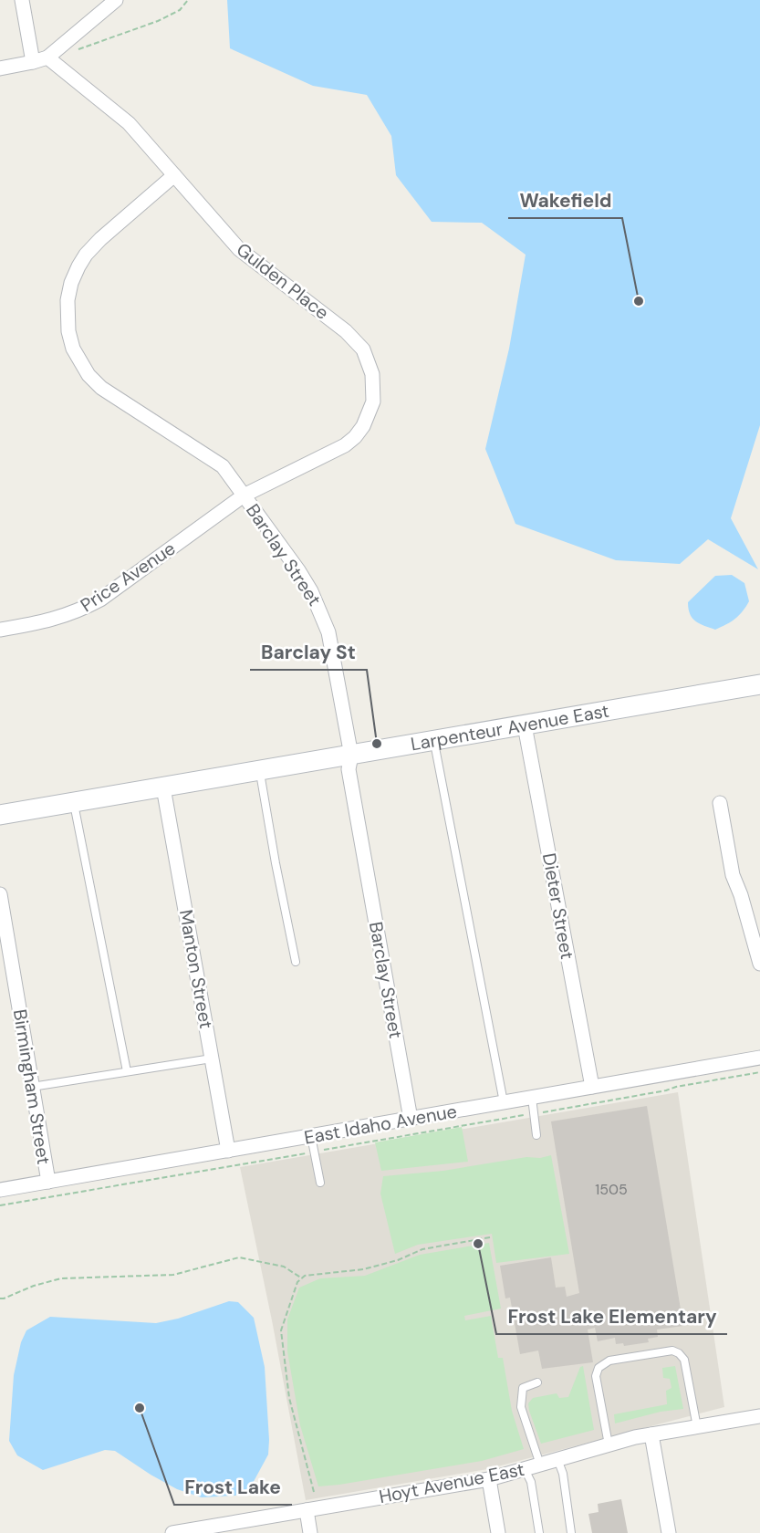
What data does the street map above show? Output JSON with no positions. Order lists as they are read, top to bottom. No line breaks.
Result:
{"streets":{"street":["Gulden Place","Barclay Street","Price Avenue","Larpenteur Avenue East","Dieter Street","Manton Street","Birmingham Street","East Idaho Avenue","Hoyt Avenue East"]},"crossings":[["Gulden Place","Barclay Street"],["Gulden Place","Price Avenue"],["Barclay Street","Price Avenue"],["Barclay Street","Larpenteur Avenue East"],["Barclay Street","East Idaho Avenue"],["Larpenteur Avenue East","Dieter Street"],["Larpenteur Avenue East","Manton Street"],["Dieter Street","East Idaho Avenue"],["Manton Street","East Idaho Avenue"],["Birmingham Street","East Idaho Avenue"]],"places":["Wakefield","Barclay St","Frost Lake Elementary","Frost Lake"],"house_numbers":["1505"]}
